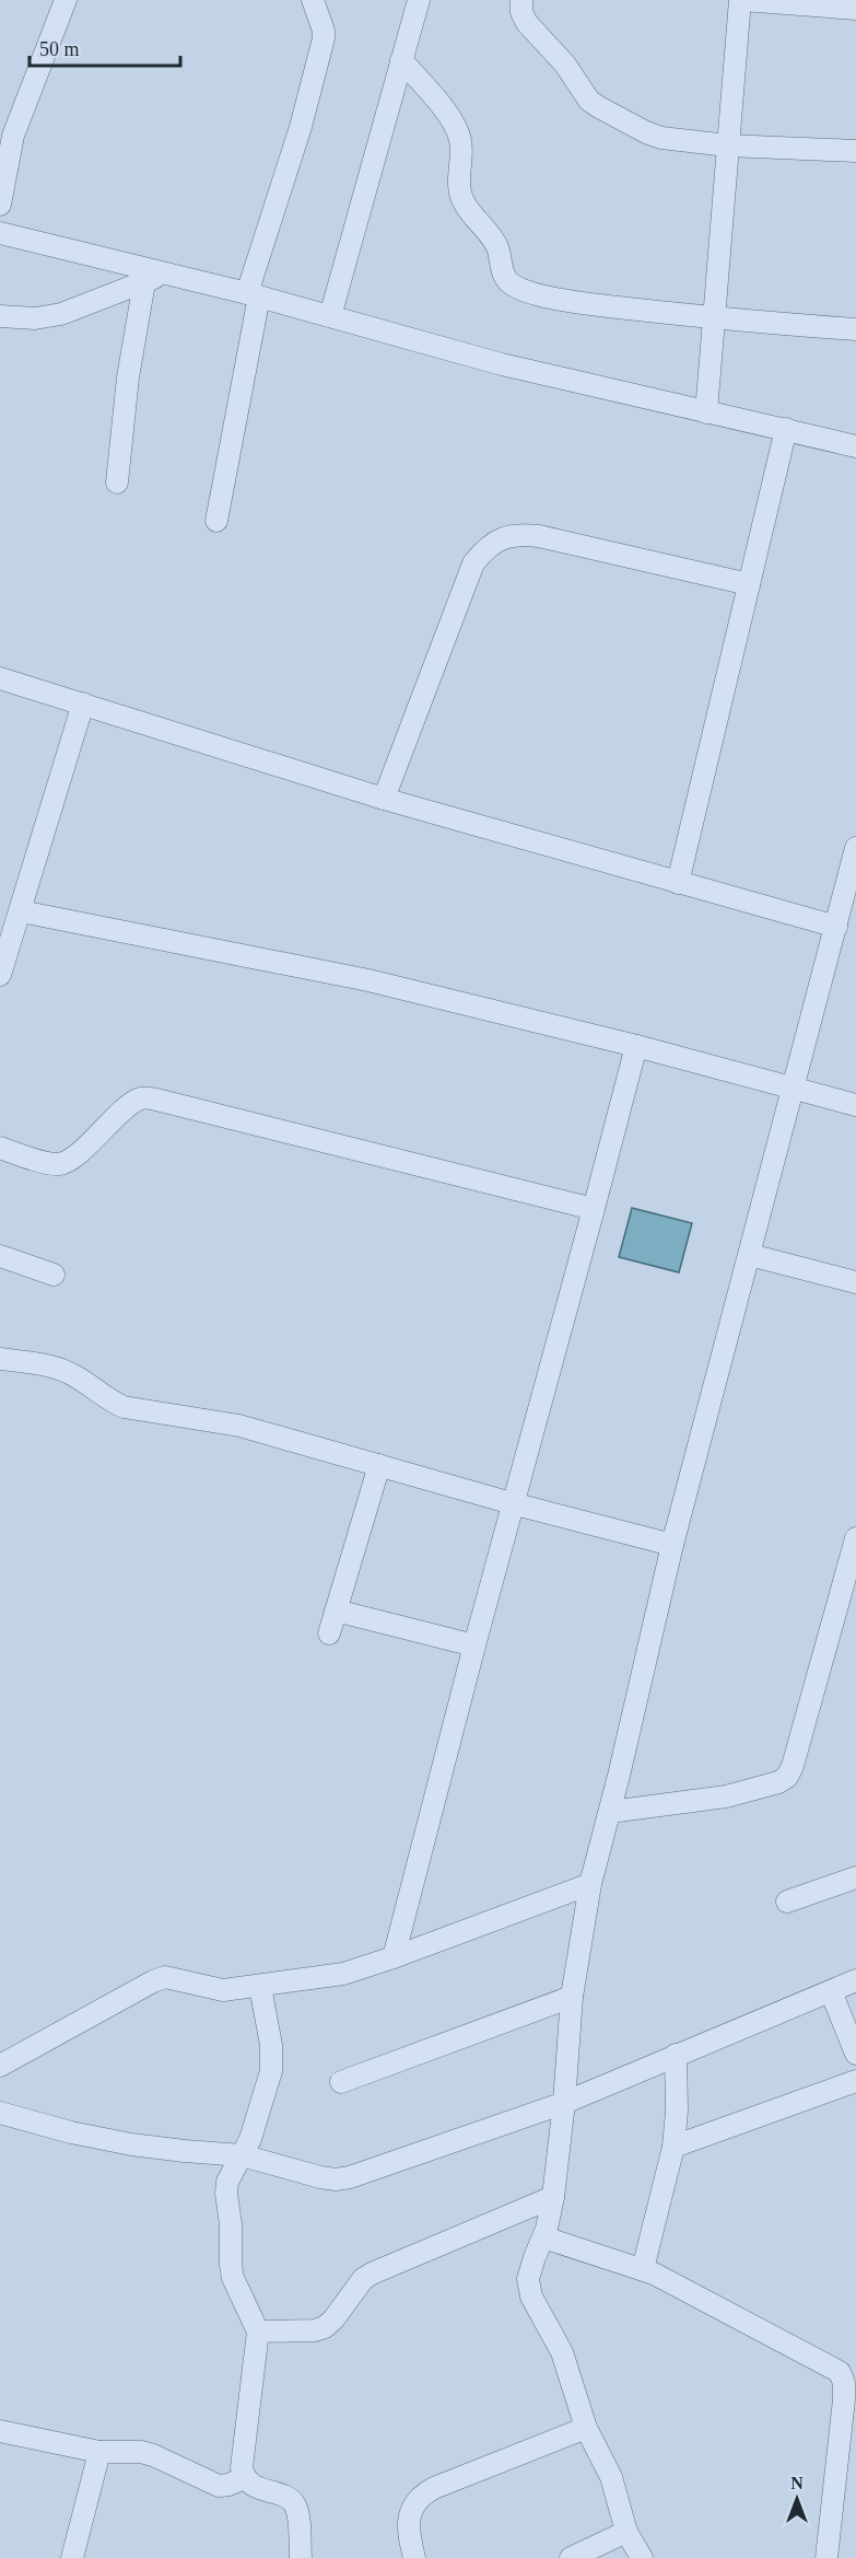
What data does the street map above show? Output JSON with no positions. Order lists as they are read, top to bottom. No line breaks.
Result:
{"scale_bar":"50 m","north":"top"}
